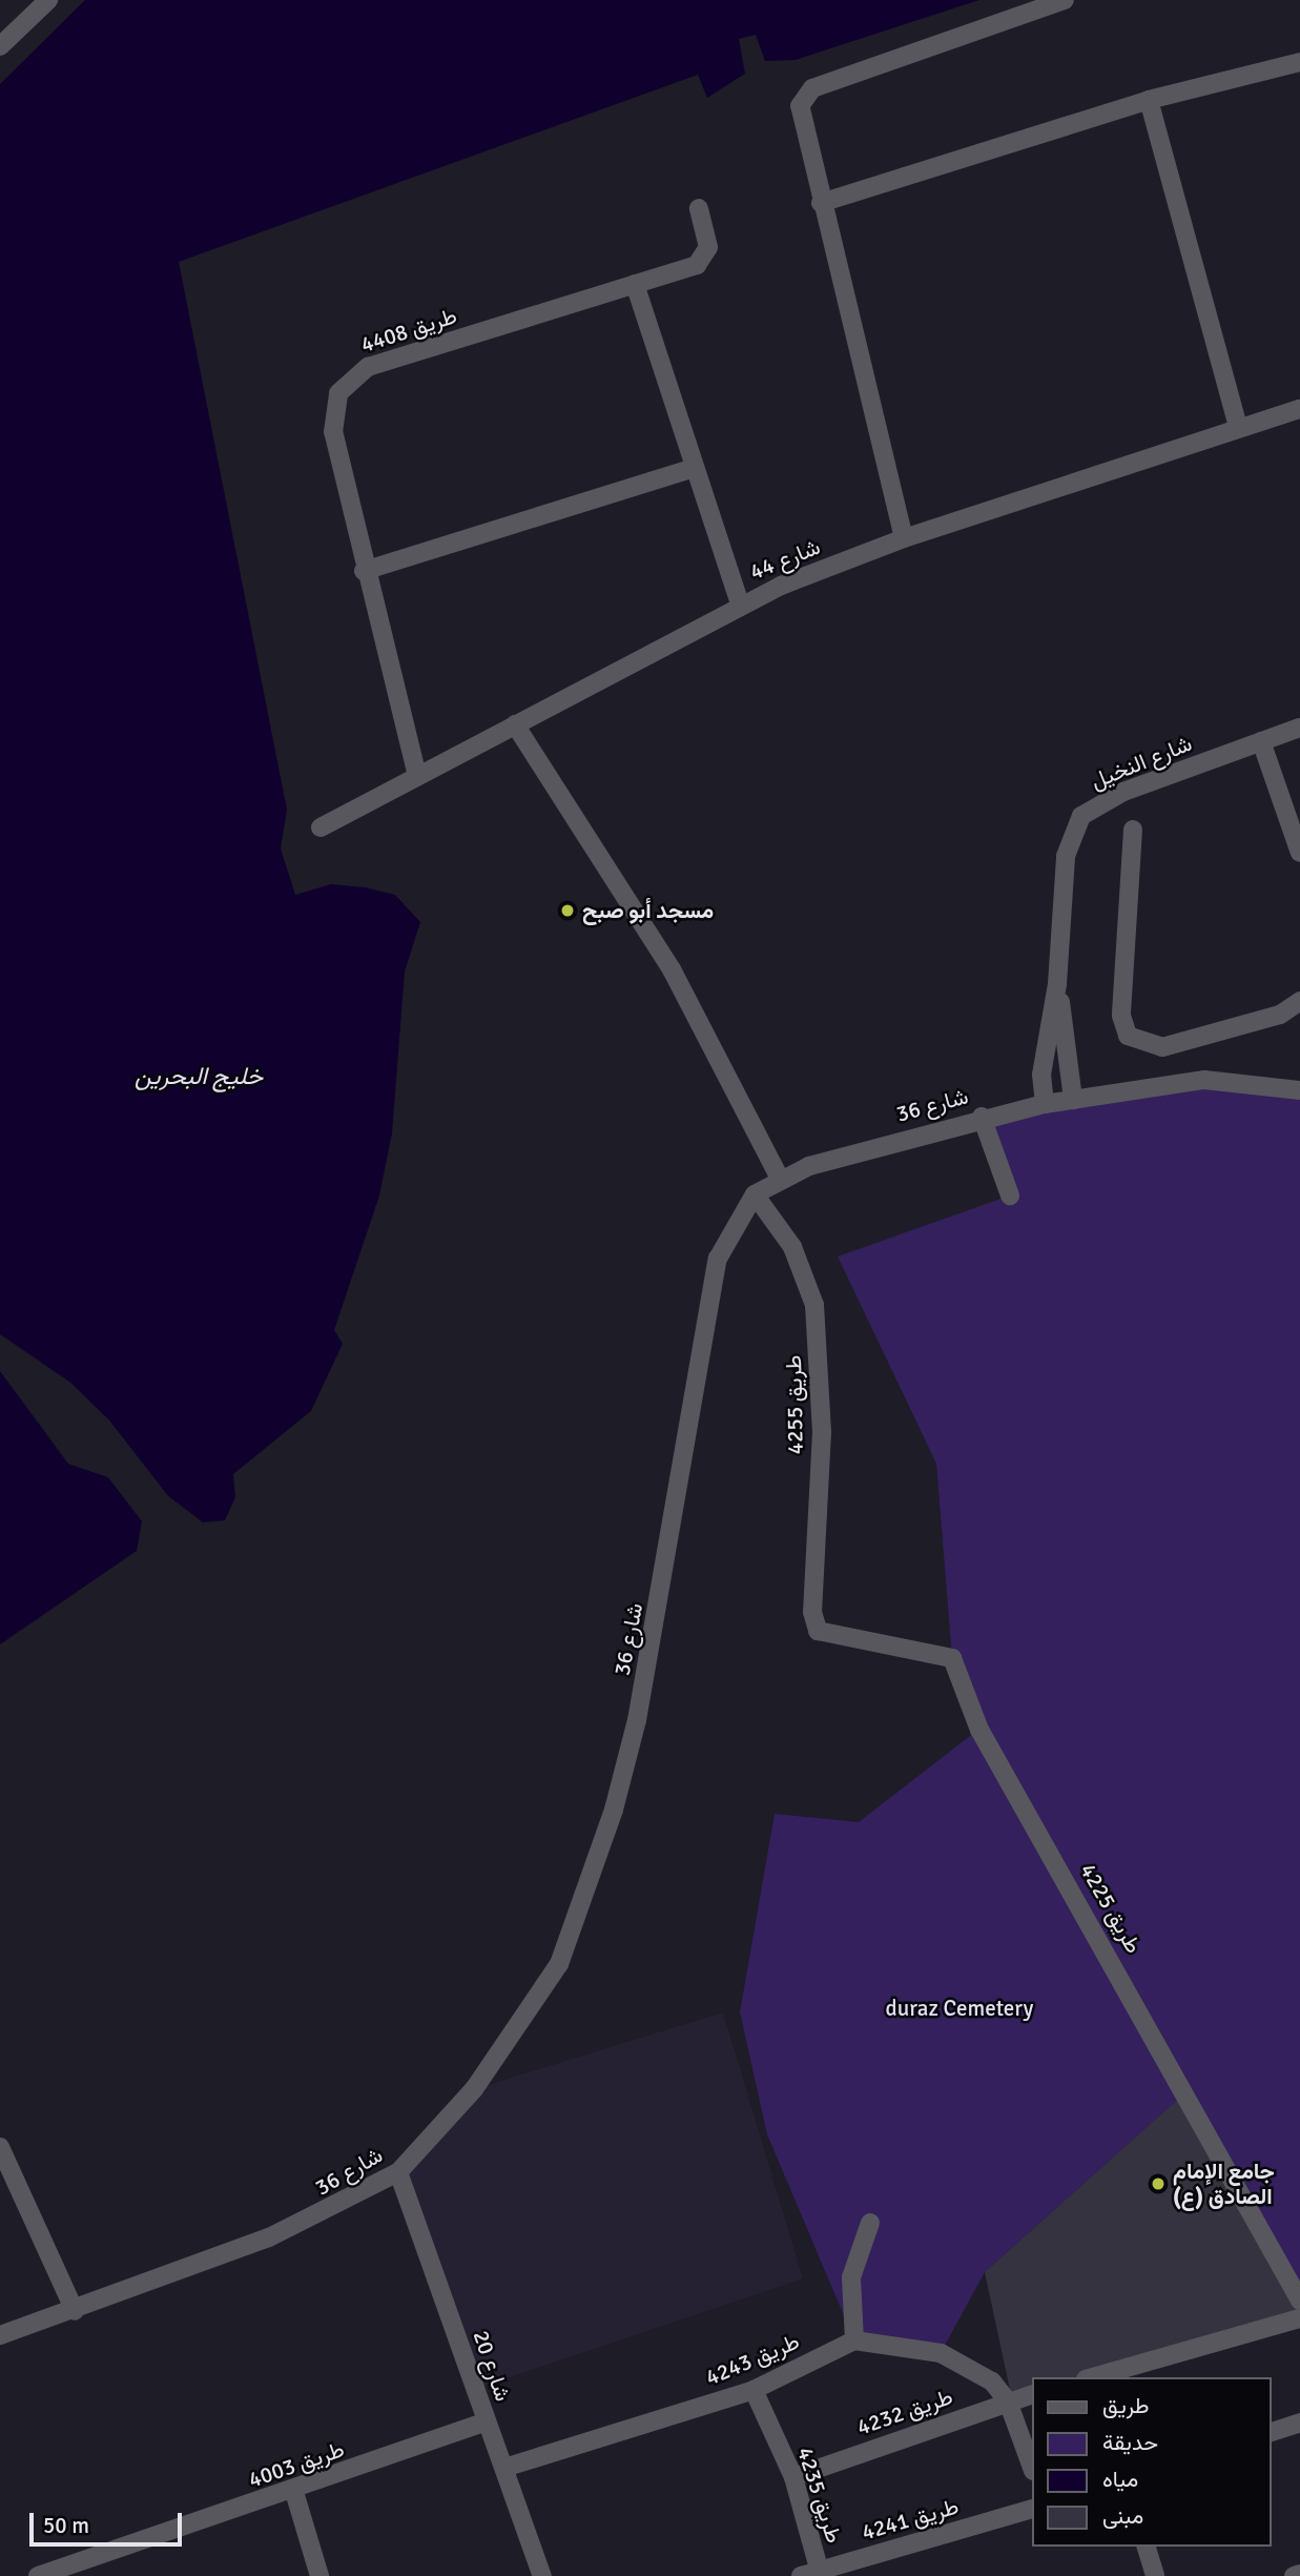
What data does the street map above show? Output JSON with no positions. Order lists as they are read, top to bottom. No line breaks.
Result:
{"streets":{"street":["طريق 4408","شارع 44","شارع النخيل","شارع 36","طريق 4255","طريق 4225","طريق 4243","شارع 20","طريق 4232","طريق 4003","طريق 4235","طريق 4241"]},"crossings":[["طريق 4408","شارع 44"],["شارع النخيل","شارع 36"],["شارع 36","طريق 4255"],["شارع 36","شارع 20"],["طريق 4255","طريق 4225"],["طريق 4243","شارع 20"],["طريق 4243","طريق 4235"],["شارع 20","طريق 4003"],["طريق 4232","طريق 4235"],["طريق 4235","طريق 4241"]],"water":["خليج البحرين"],"parks":["duraz Cemetery"],"places":["مسجد أبو صبح","جامع الإمام الصادق (ع)"],"legend":["طريق","حديقة","مياه","مبنى"],"scale_bar":"50 m"}
